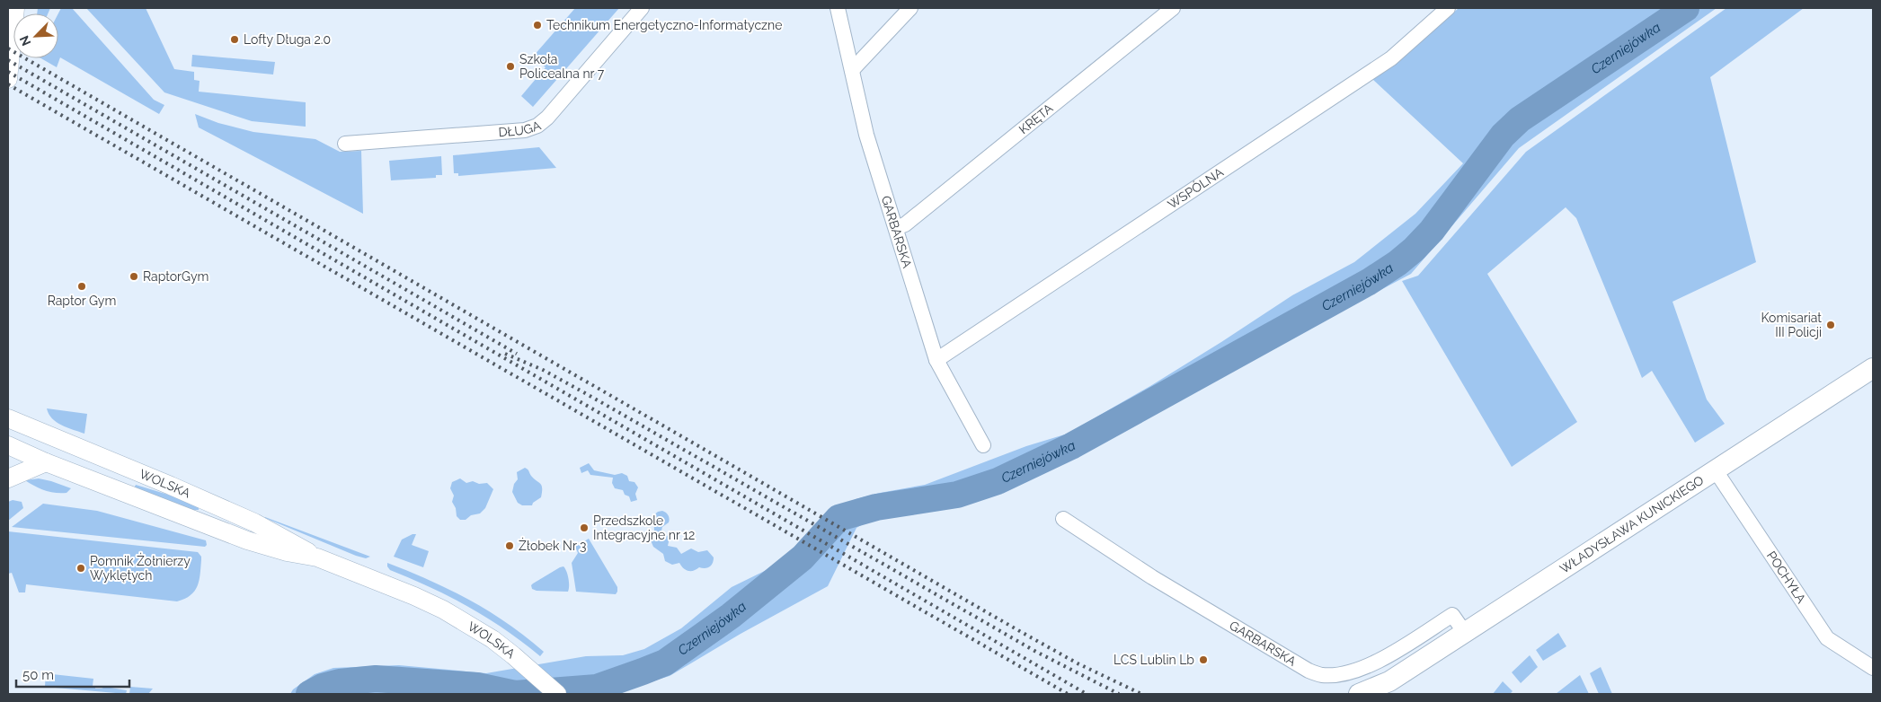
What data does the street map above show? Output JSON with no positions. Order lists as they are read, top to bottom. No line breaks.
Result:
{"streets":{"main road":["WŁADYSŁAWA KUNICKIEGO"],"street":["KRĘTA","DŁUGA","WSPÓLNA","GARBARSKA","WOLSKA","POCHYŁA"]},"crossings":[["KRĘTA","GARBARSKA"],["WSPÓLNA","GARBARSKA"],["GARBARSKA","WŁADYSŁAWA KUNICKIEGO"],["WŁADYSŁAWA KUNICKIEGO","POCHYŁA"]],"water":["Czerniejówka"],"places":["Technikum Energetyczno-Informatyczne","Lofty Długa 2.0","Szkoła Policealna nr 7","RaptorGym","Raptor Gym","Komisariat III Policji","Przedszkole Integracyjne nr 12","Żłobek Nr 3","Pomnik Żołnierzy Wyklętych","LCS Lublin Lb"],"scale_bar":"50 m","north":"bottom left"}
